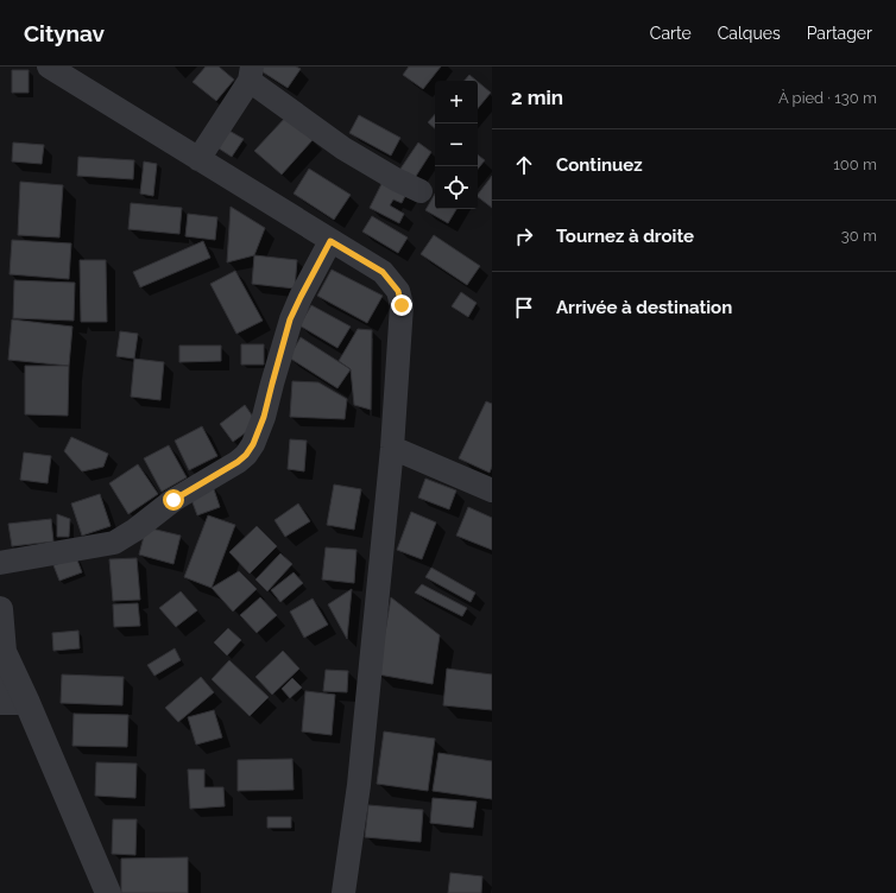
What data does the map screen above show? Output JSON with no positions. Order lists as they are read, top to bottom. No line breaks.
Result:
{"page":{"header":"Citynav","nav":["Carte","Calques","Partager"],"heading":["2 min","À pied · 130 m"],"map_buttons":["+","−"],"list":[["Continuez","100 m"],["Tournez à droite","30 m"],"Arrivée à destination"]}}
